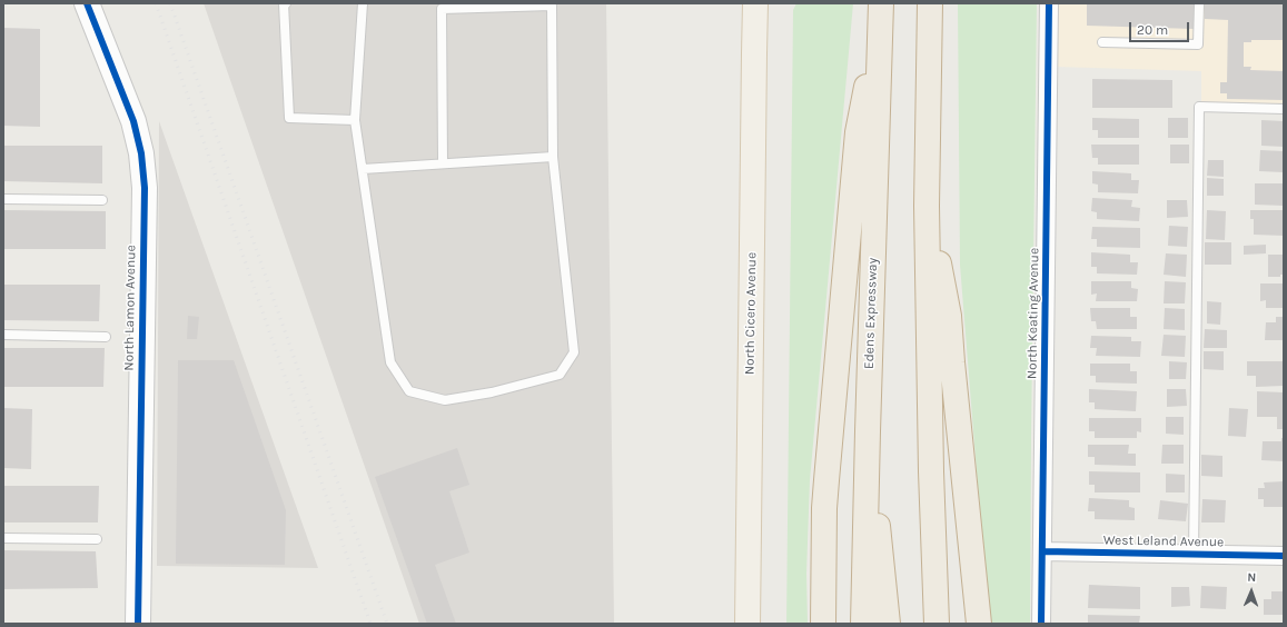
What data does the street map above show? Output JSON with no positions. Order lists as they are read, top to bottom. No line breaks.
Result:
{"streets":{"highway":["Edens Expressway"],"main road":["North Cicero Avenue"],"street":["North Lamon Avenue","North Keating Avenue","West Leland Avenue"]},"crossings":[["North Keating Avenue","West Leland Avenue"]],"scale_bar":"20 m","north":"top"}
